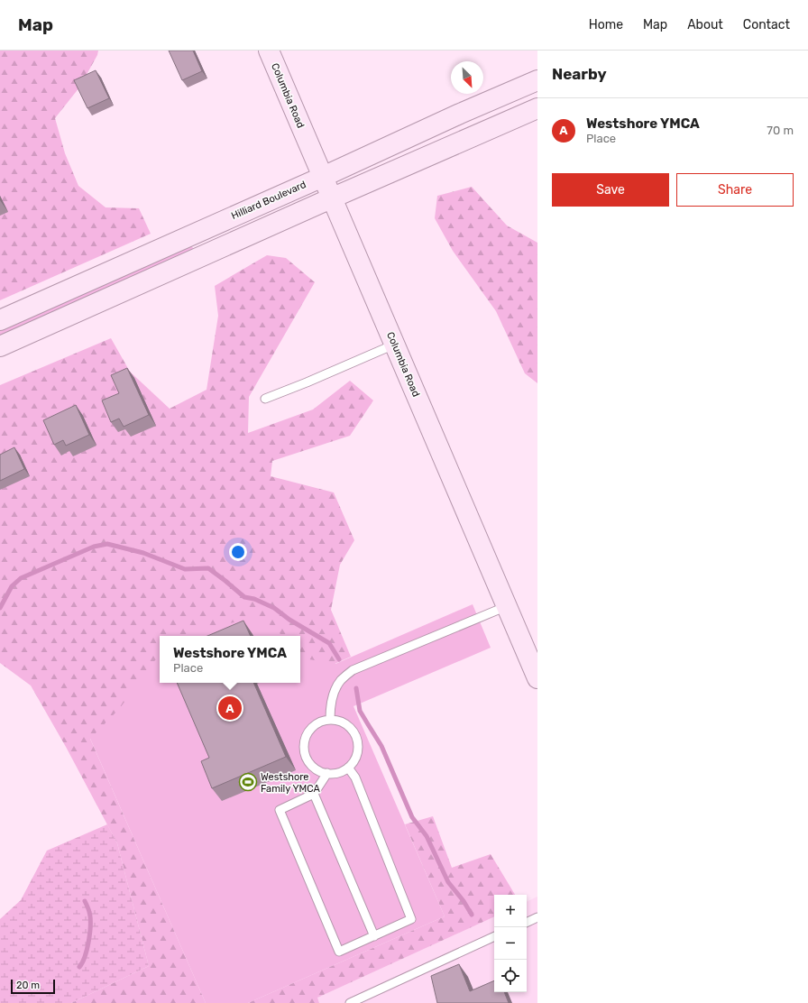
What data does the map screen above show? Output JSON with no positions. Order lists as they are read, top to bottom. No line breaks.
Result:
{"streets":{"main road":["Columbia Road","Hilliard Boulevard"]},"crossings":[["Columbia Road","Hilliard Boulevard"]],"places":{"sports":["Westshore Family YMCA"]},"scale_bar":"20 m","north":"bottom right","page":{"header":"Map","nav":["Home","Map","About","Contact"],"heading":"Nearby","list":[{"mark":"A","name":"Westshore YMCA","note":"Place","value":"70 m"}],"buttons":["Save","Share"],"popup":["Westshore YMCA","Place"],"pins":"A","map_buttons":["+","−"],"scale":"20 m"}}
